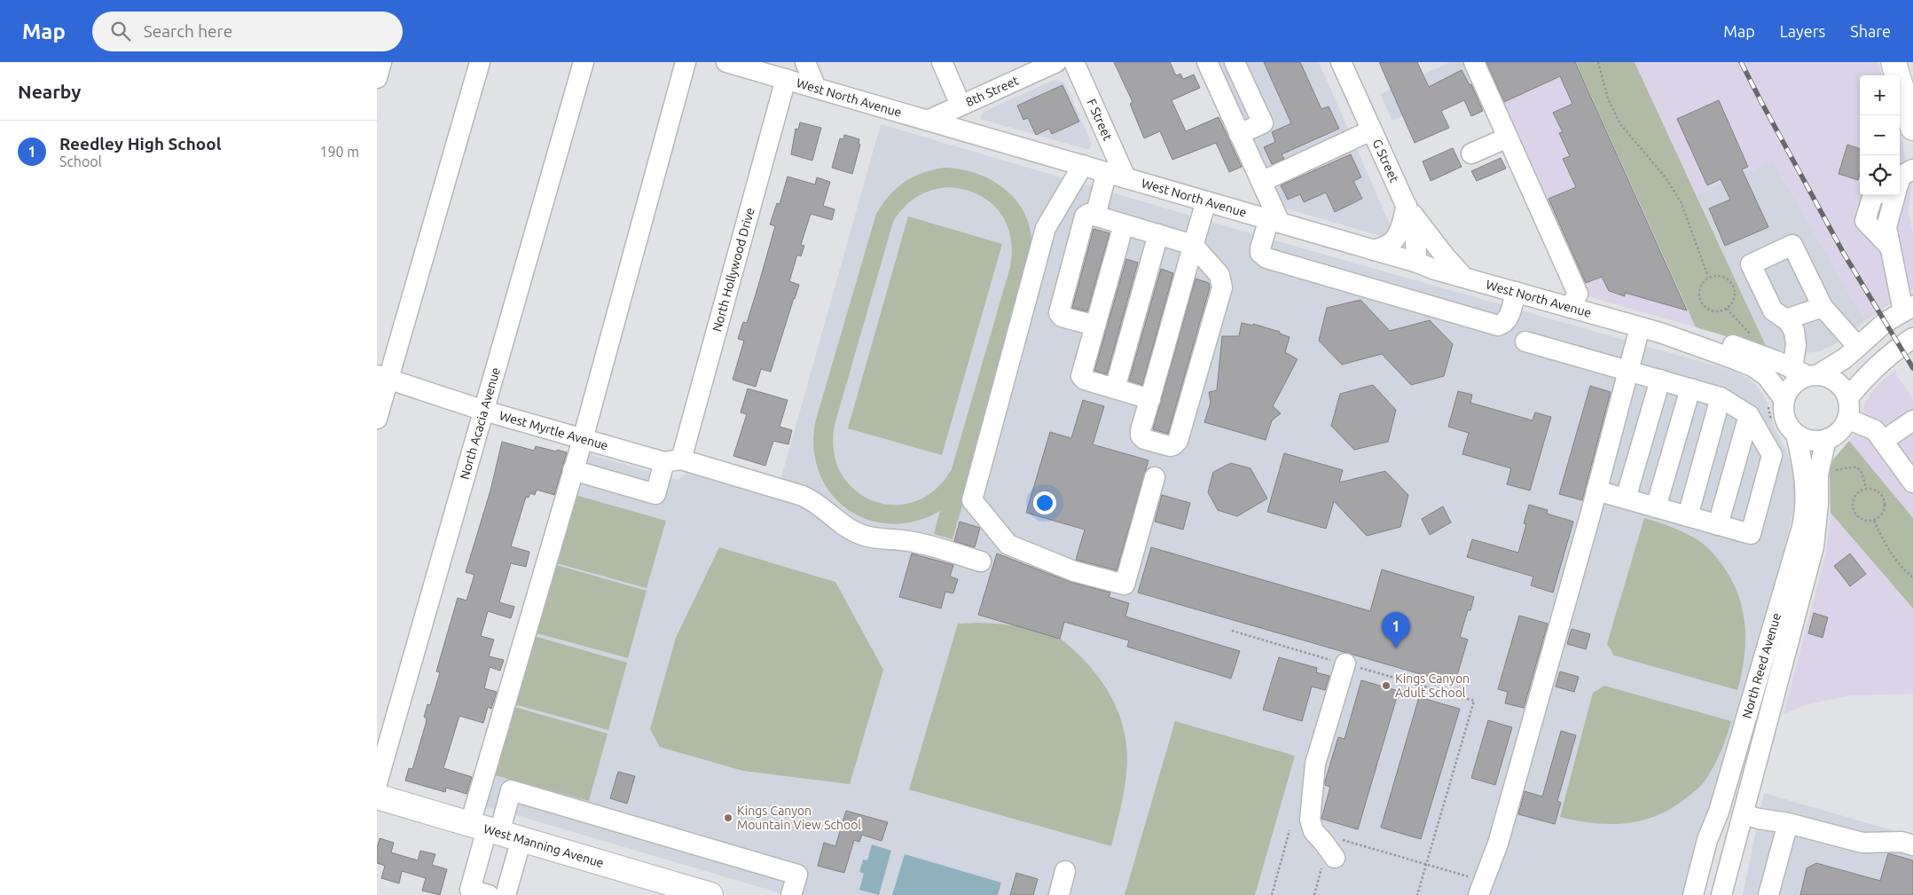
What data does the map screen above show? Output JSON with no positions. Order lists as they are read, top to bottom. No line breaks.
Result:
{"streets":{"main road":["West Manning Avenue"],"street":["8th Street","West North Avenue","F Street","G Street","North Hollywood Drive","North Acacia Avenue","West Myrtle Avenue","North Reed Avenue"]},"crossings":[["8th Street","West North Avenue"],["West North Avenue","F Street"],["West North Avenue","G Street"],["West North Avenue","North Hollywood Drive"],["West North Avenue","North Reed Avenue"],["North Hollywood Drive","West Myrtle Avenue"],["North Acacia Avenue","West Myrtle Avenue"]],"places":["Kings Canyon Adult School","Kings Canyon Mountain View School"],"page":{"header":"Map","search":"Search here","nav":["Map","Layers","Share"],"heading":"Nearby","map_buttons":["+","−"],"list":[{"mark":"1","name":"Reedley High School","note":"School","value":"190 m"}],"pins":"1"}}
